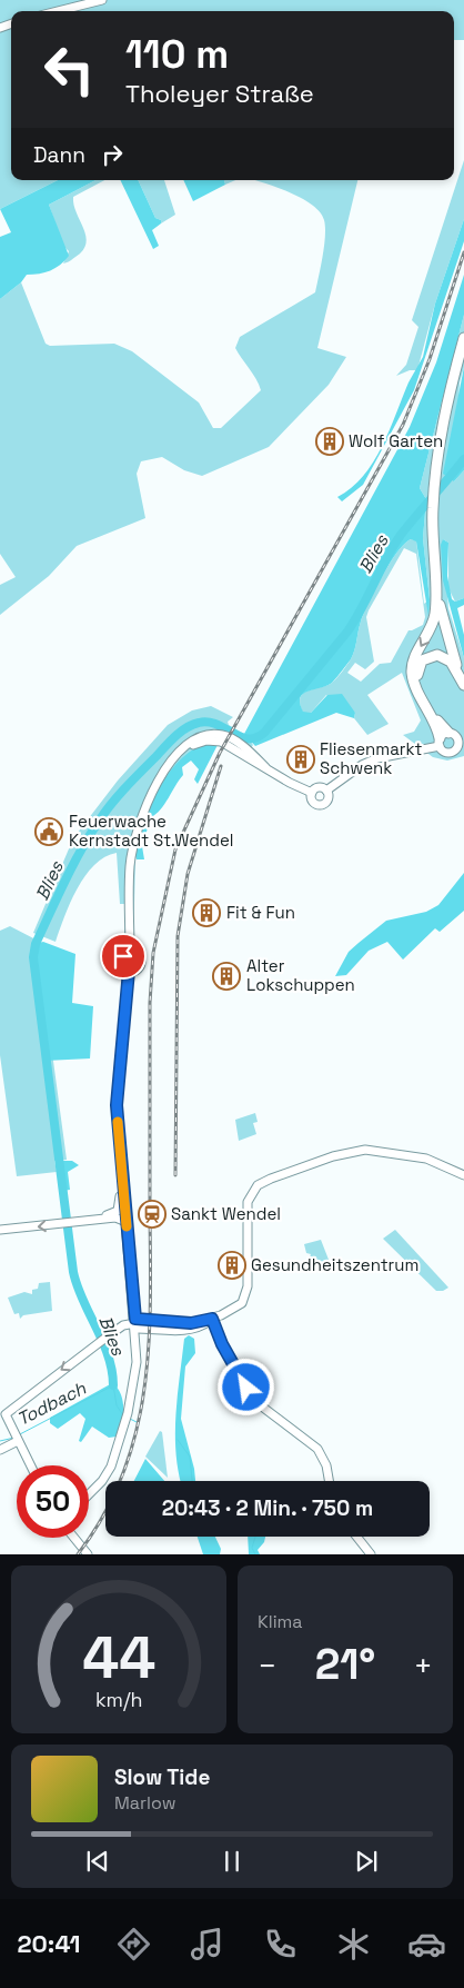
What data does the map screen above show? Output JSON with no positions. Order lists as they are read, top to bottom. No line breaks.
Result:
{"water":["Blies","Todbach"],"places":{"building":["Wolf Garten","Fliesenmarkt Schwenk","Fit & Fun","Alter Lokschuppen","Gesundheitszentrum"],"public building":["Feuerwache Kernstadt St.Wendel"],"station":["Sankt Wendel"]},"page":{"turn":["110 m","Tholeyer Straße"],"then":"Dann","limit":"50","trip":"20:43 · 2 Min. · 750 m","tile":"Klima","heat":["−","21°","+"],"song":["Slow Tide","Marlow"],"tabs":"20:41","gauge":["44","km/h"]}}
